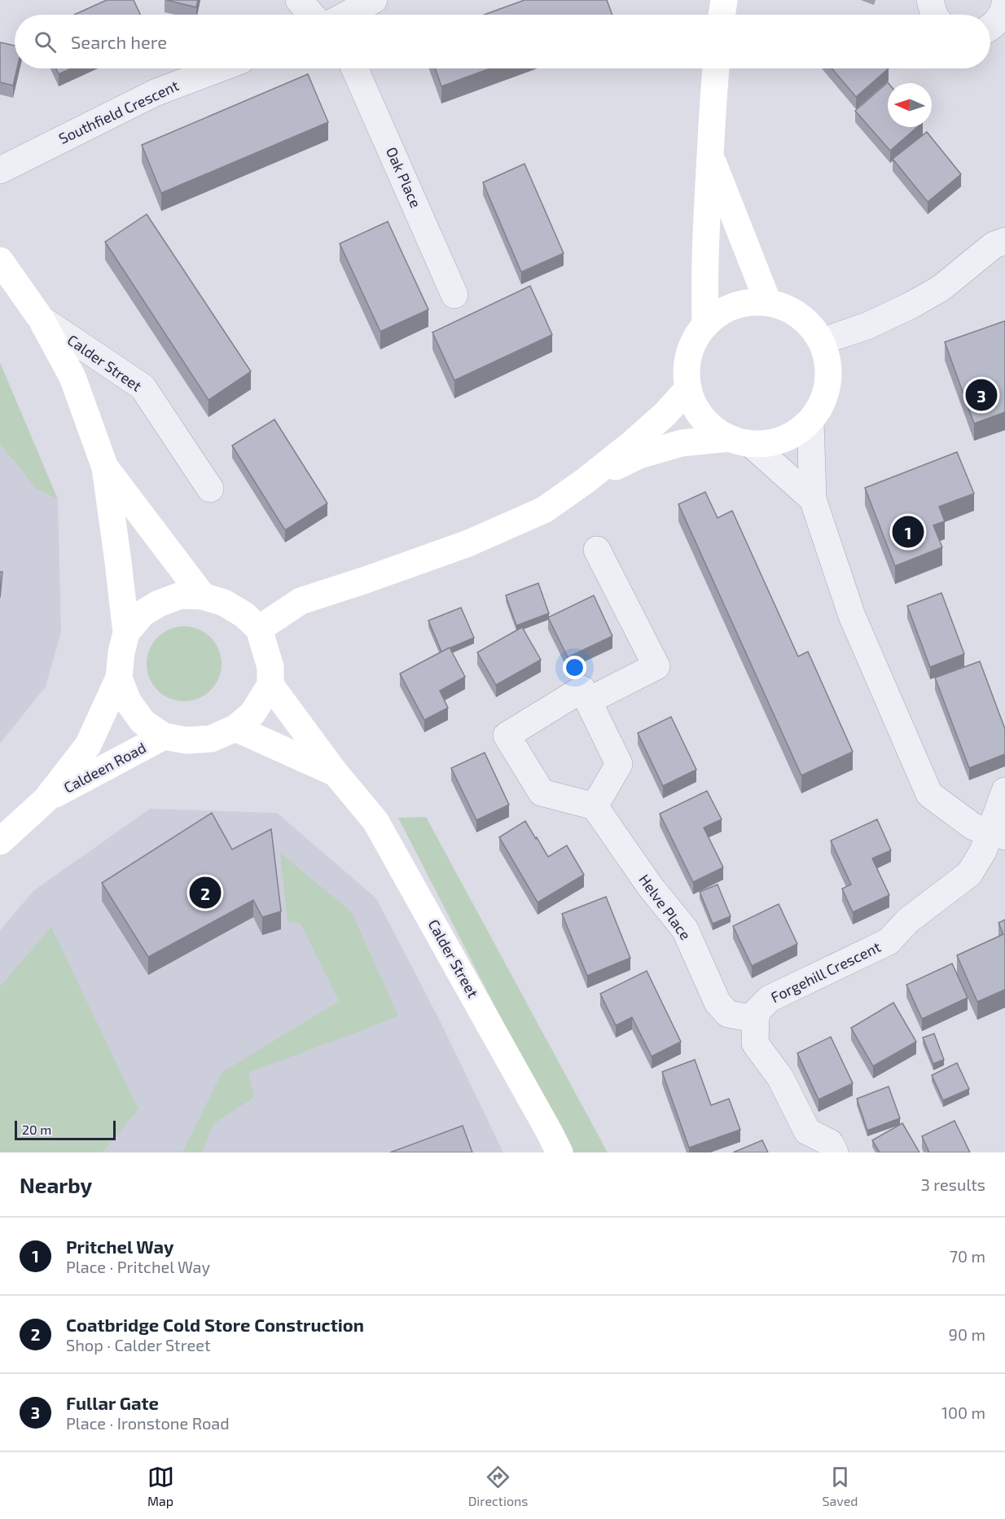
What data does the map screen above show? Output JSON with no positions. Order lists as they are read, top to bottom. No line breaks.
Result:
{"streets":{"street":["Southfield Crescent","Oak Place","Calder Street","Caldeen Road","Helve Place","Forgehill Crescent"]},"crossings":[["Calder Street","Caldeen Road"],["Helve Place","Forgehill Crescent"]],"scale_bar":"20 m","north":"left","page":{"search":"Search here","pins":["3","1","2"],"scale":"20 m","heading":["Nearby","3 results"],"list":[{"mark":"1","name":"Pritchel Way","note":"Place · Pritchel Way","value":"70 m"},{"mark":"2","name":"Coatbridge Cold Store Construction","note":"Shop · Calder Street","value":"90 m"},{"mark":"3","name":"Fullar Gate","note":"Place · Ironstone Road","value":"100 m"}],"nav":["Map","Directions","Saved"]}}
